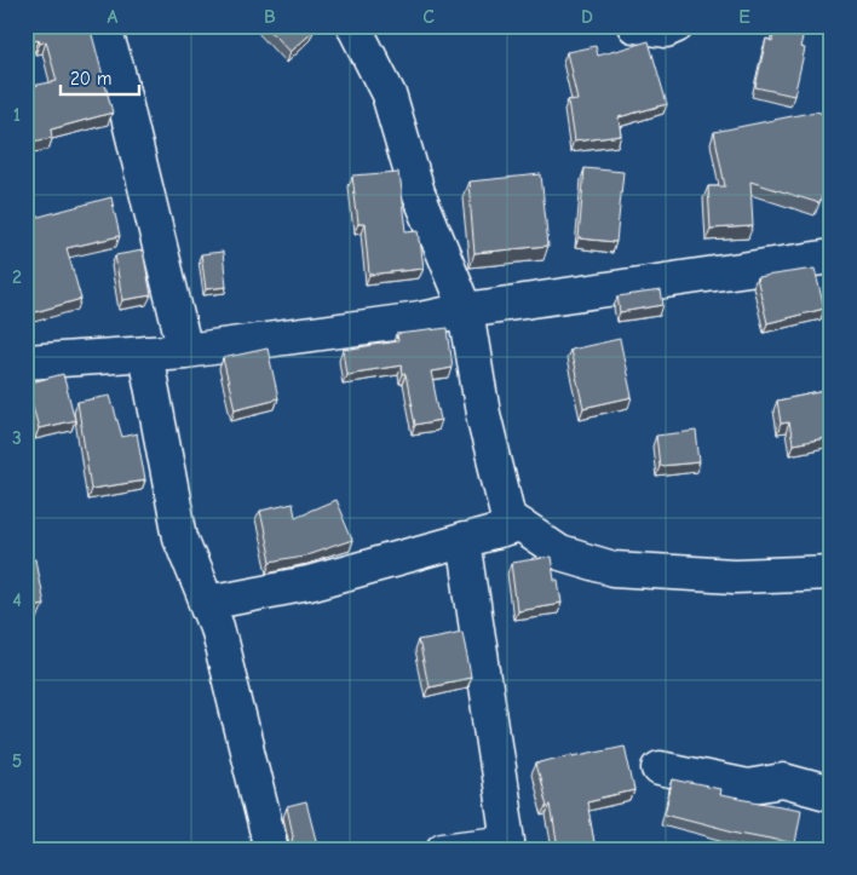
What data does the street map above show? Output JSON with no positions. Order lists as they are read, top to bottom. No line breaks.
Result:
{"scale_bar":"20 m","grid":{"columns":["A","B","C","D","E"],"rows":["1","2","3","4","5"]}}
